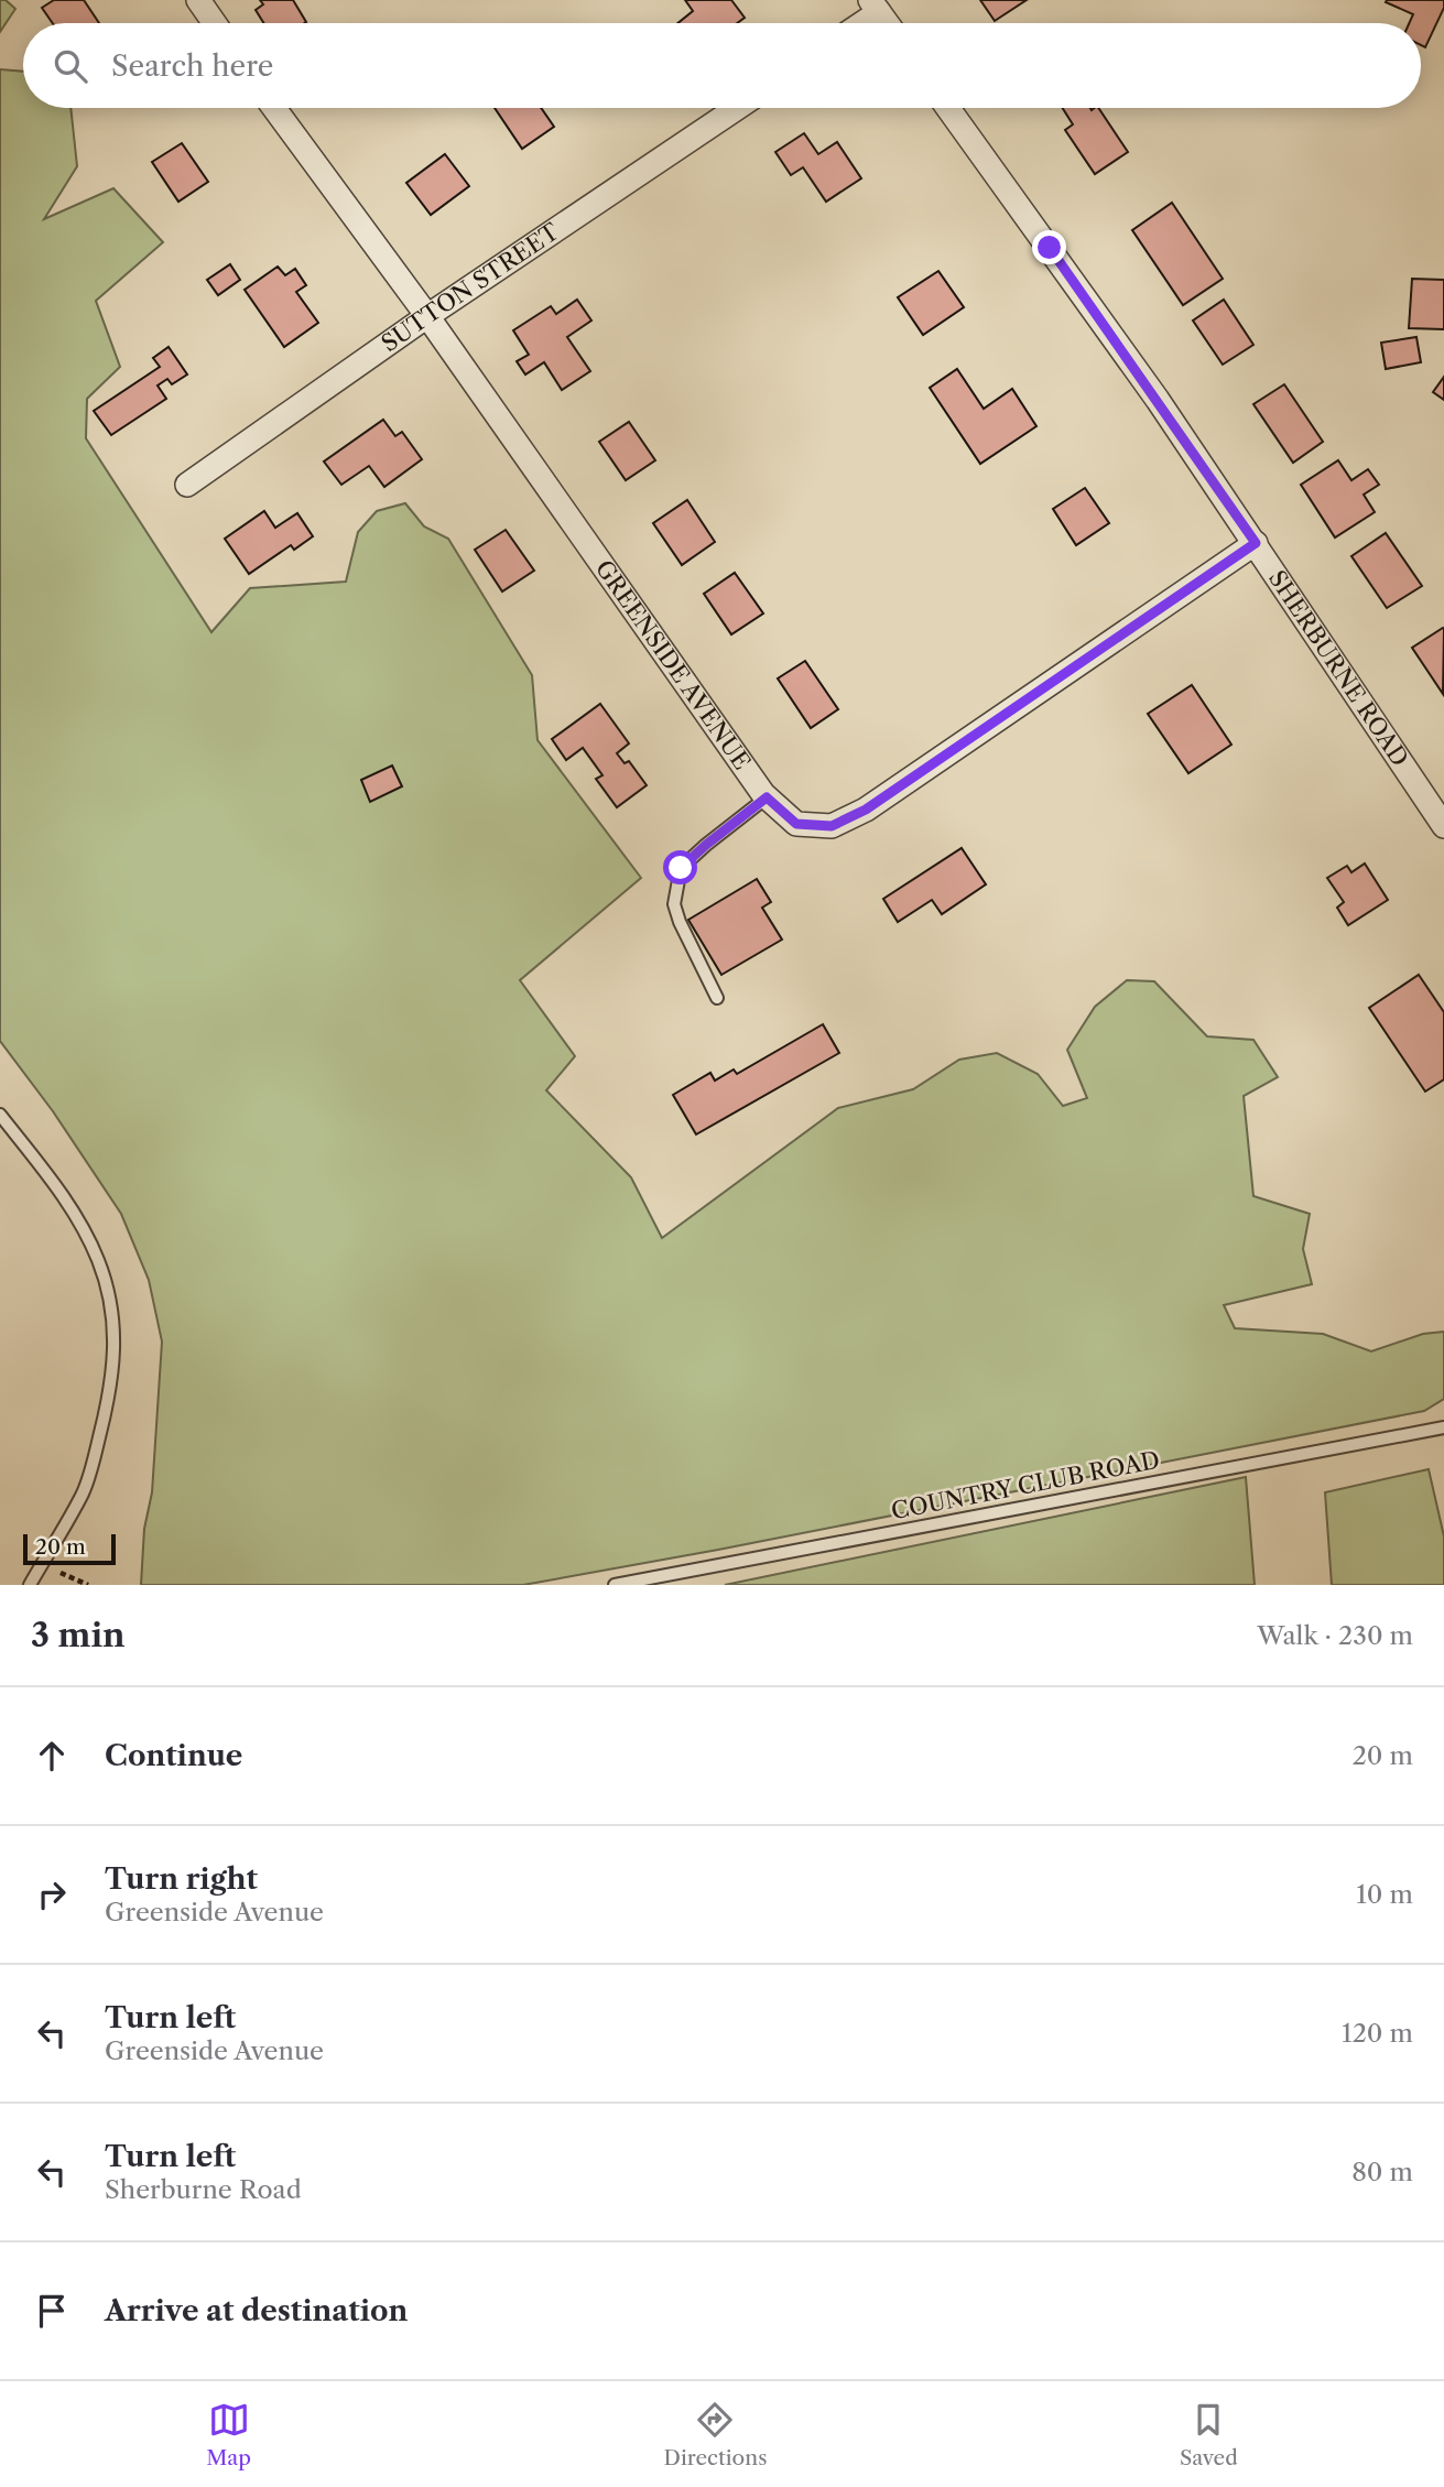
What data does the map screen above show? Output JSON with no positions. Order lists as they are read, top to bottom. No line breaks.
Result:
{"streets":{"street":["SUTTON STREET","GREENSIDE AVENUE","SHERBURNE ROAD"],"lane":["COUNTRY CLUB ROAD"]},"crossings":[["SUTTON STREET","GREENSIDE AVENUE"],["GREENSIDE AVENUE","SHERBURNE ROAD"]],"scale_bar":"20 m","page":{"search":"Search here","scale":"20 m","heading":["3 min","Walk · 230 m"],"list":[["Continue","20 m"],["Turn right","Greenside Avenue","10 m"],["Turn left","Greenside Avenue","120 m"],["Turn left","Sherburne Road","80 m"],"Arrive at destination"],"nav":["Map","Directions","Saved"]}}
